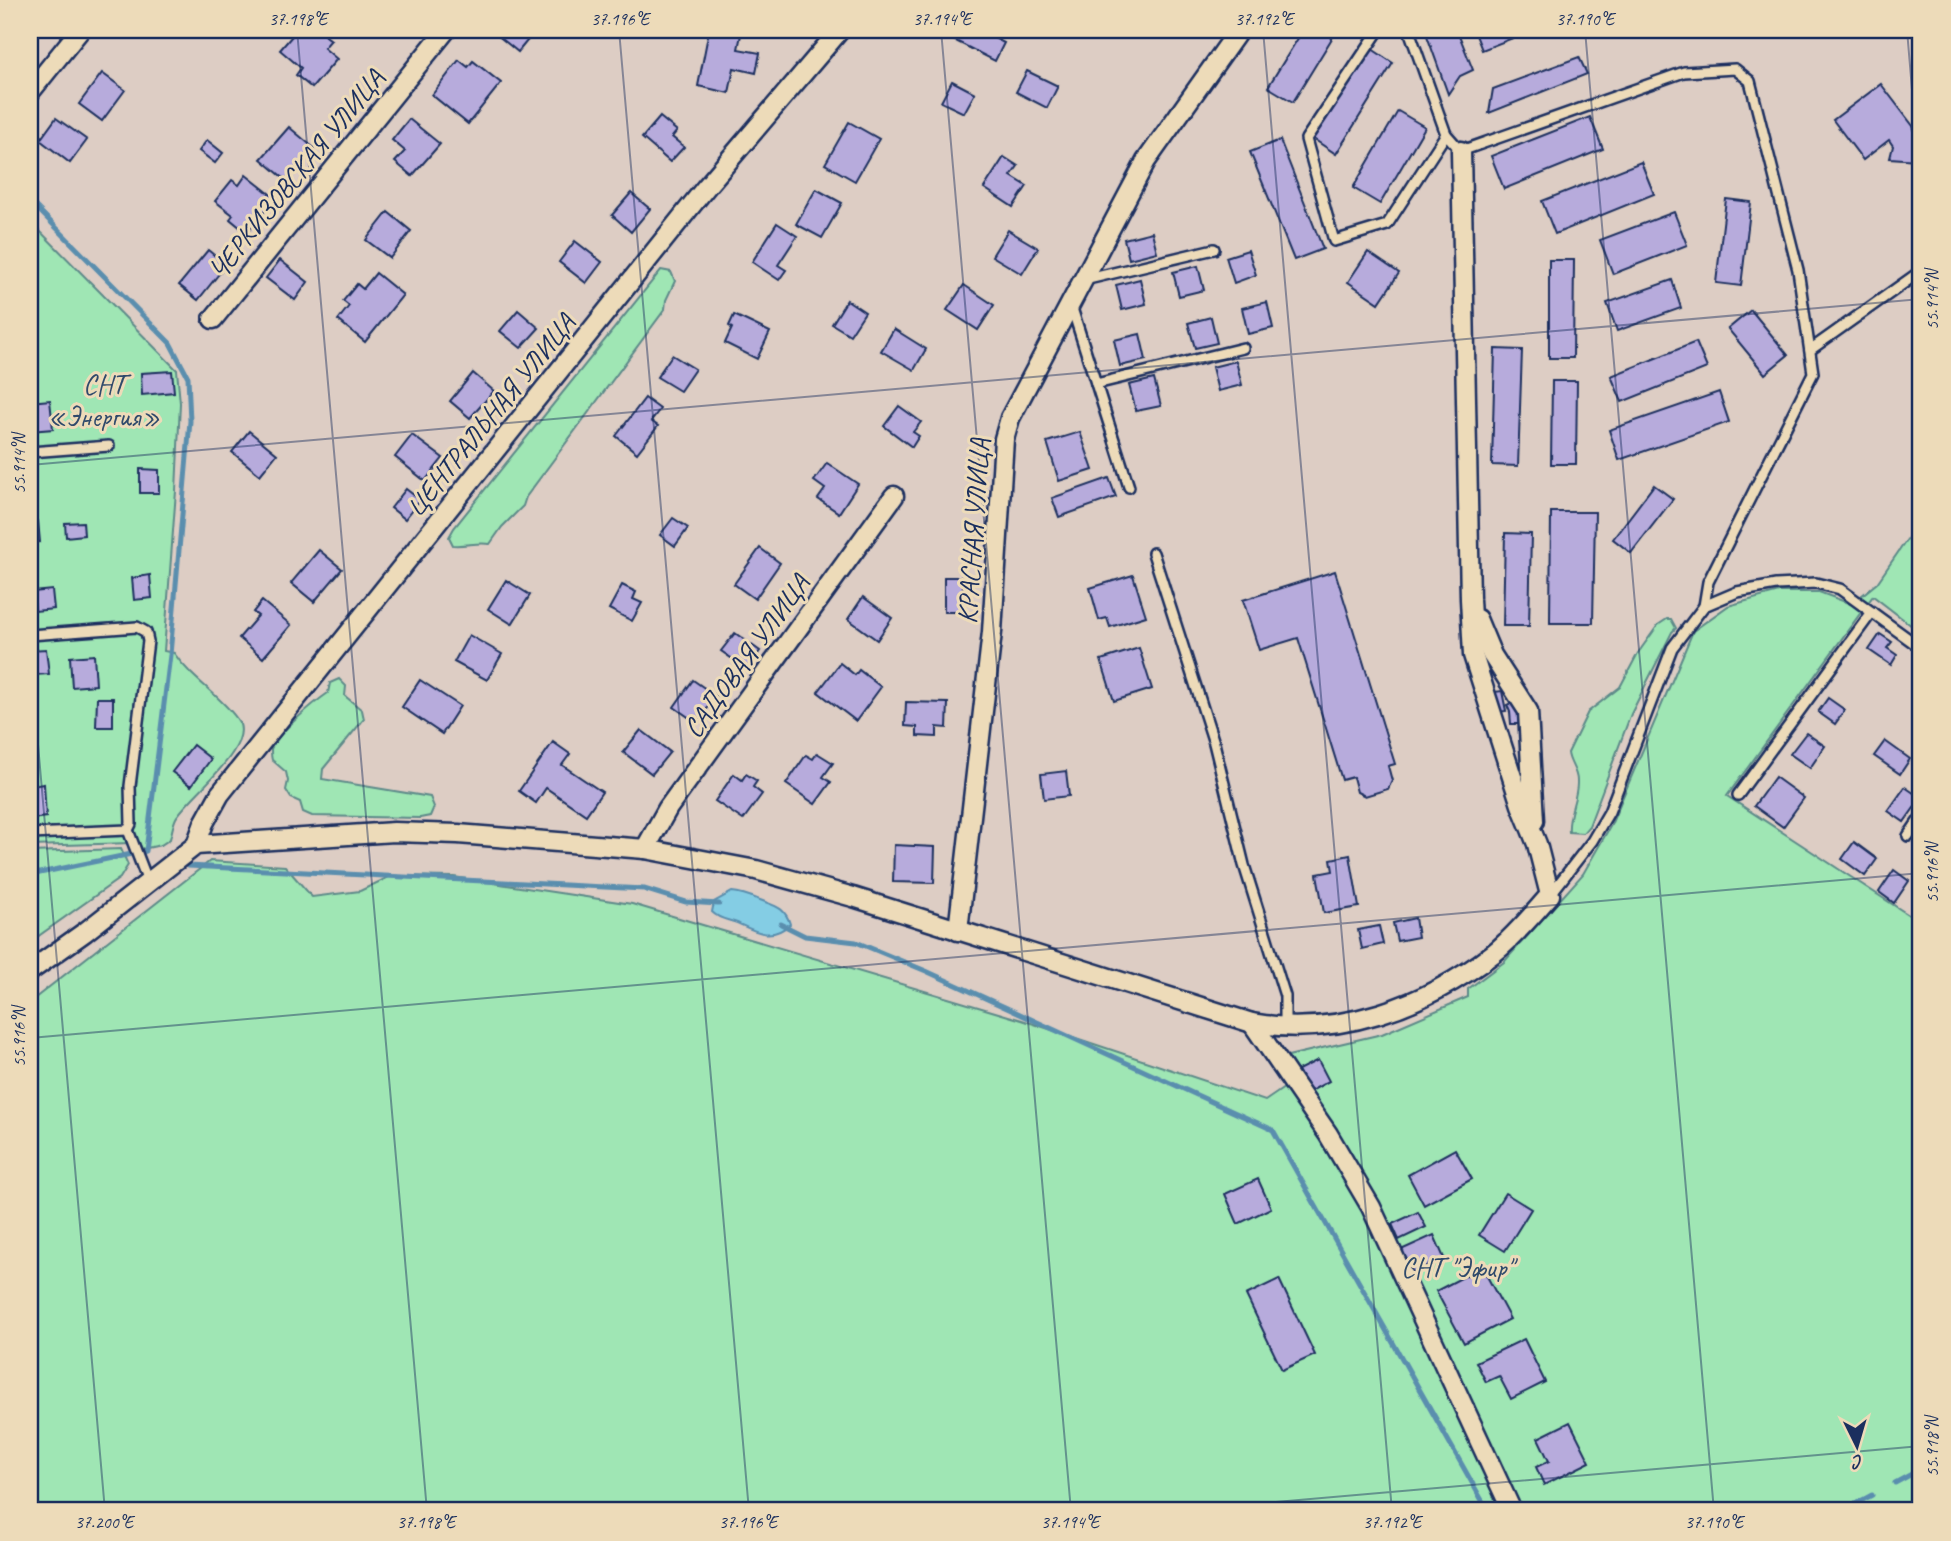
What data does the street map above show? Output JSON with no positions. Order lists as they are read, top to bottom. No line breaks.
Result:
{"streets":{"street":["ЧЕРКИЗОВСКАЯ УЛИЦА","ЦЕНТРАЛЬНАЯ УЛИЦА","КРАСНАЯ УЛИЦА","САДОВАЯ УЛИЦА"]},"parks":["СНТ «Энергия»","СНТ \"Эфир\""],"north":"bottom","coordinates":["37.198°E","37.196°E","37.194°E","37.192°E","37.190°E","55.914°N","55.916°N","55.918°N","37.200°E"]}
